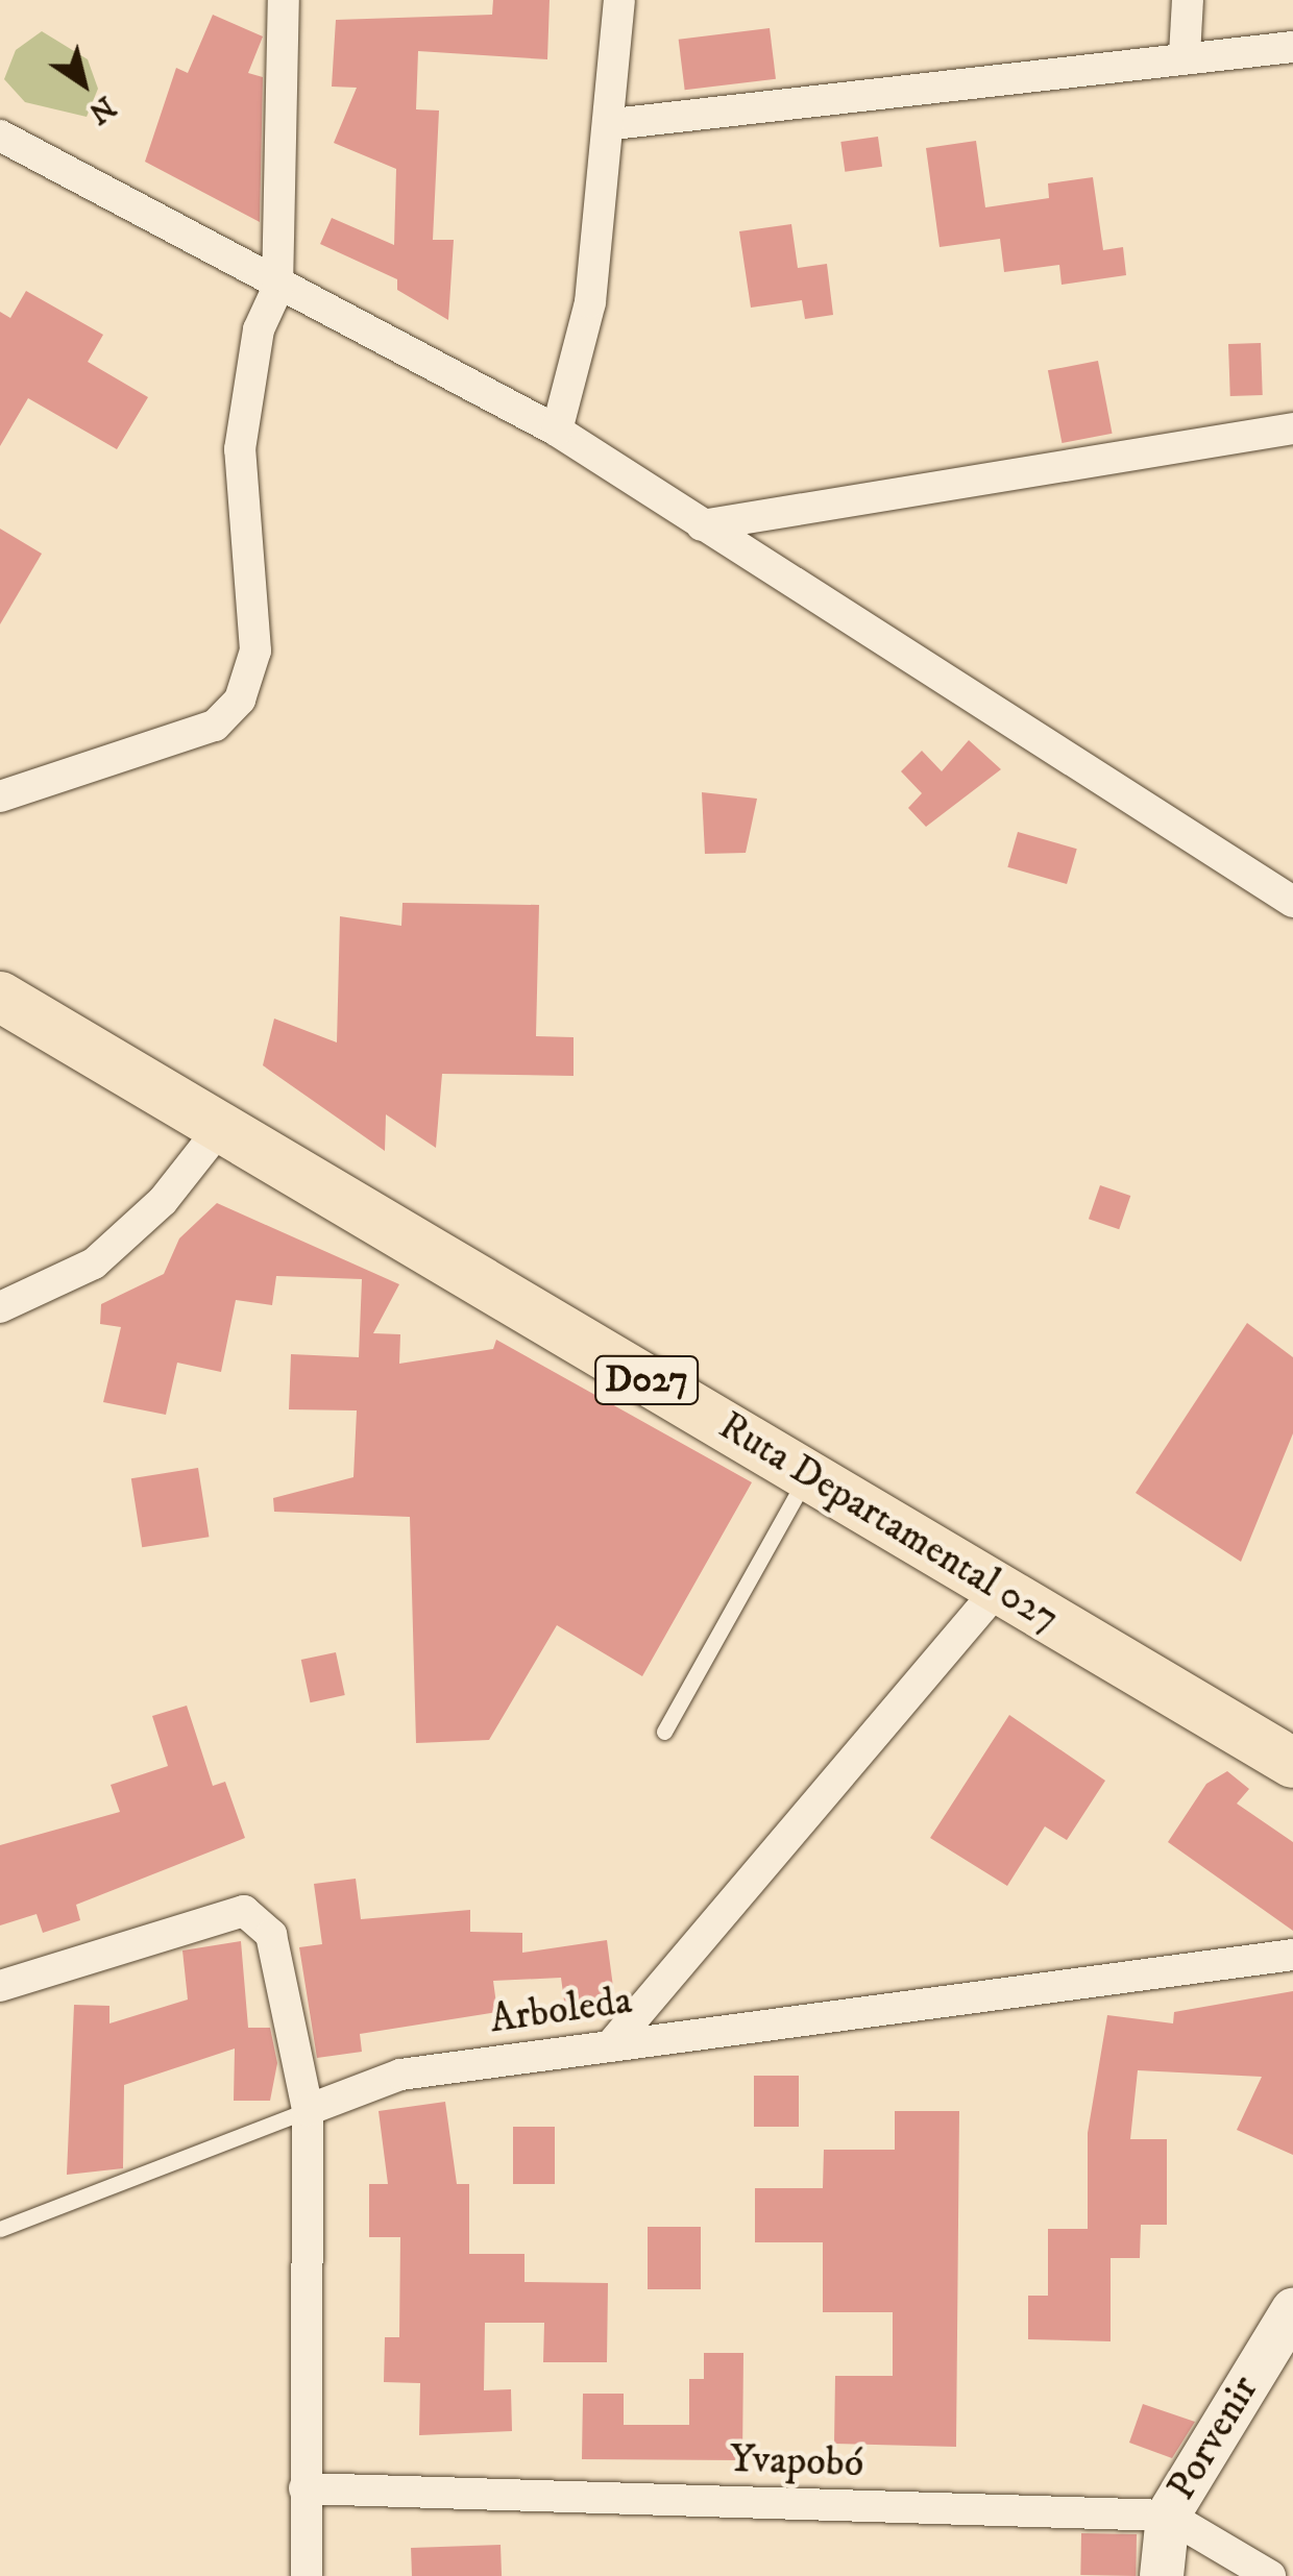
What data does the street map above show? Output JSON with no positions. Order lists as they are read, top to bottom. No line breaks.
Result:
{"streets":{"main road":["D027","Ruta Departamental 027"],"street":["Arboleda","Porvenir","Yvapobó"]},"crossings":[["Porvenir","Yvapobó"]],"north":"bottom right"}
